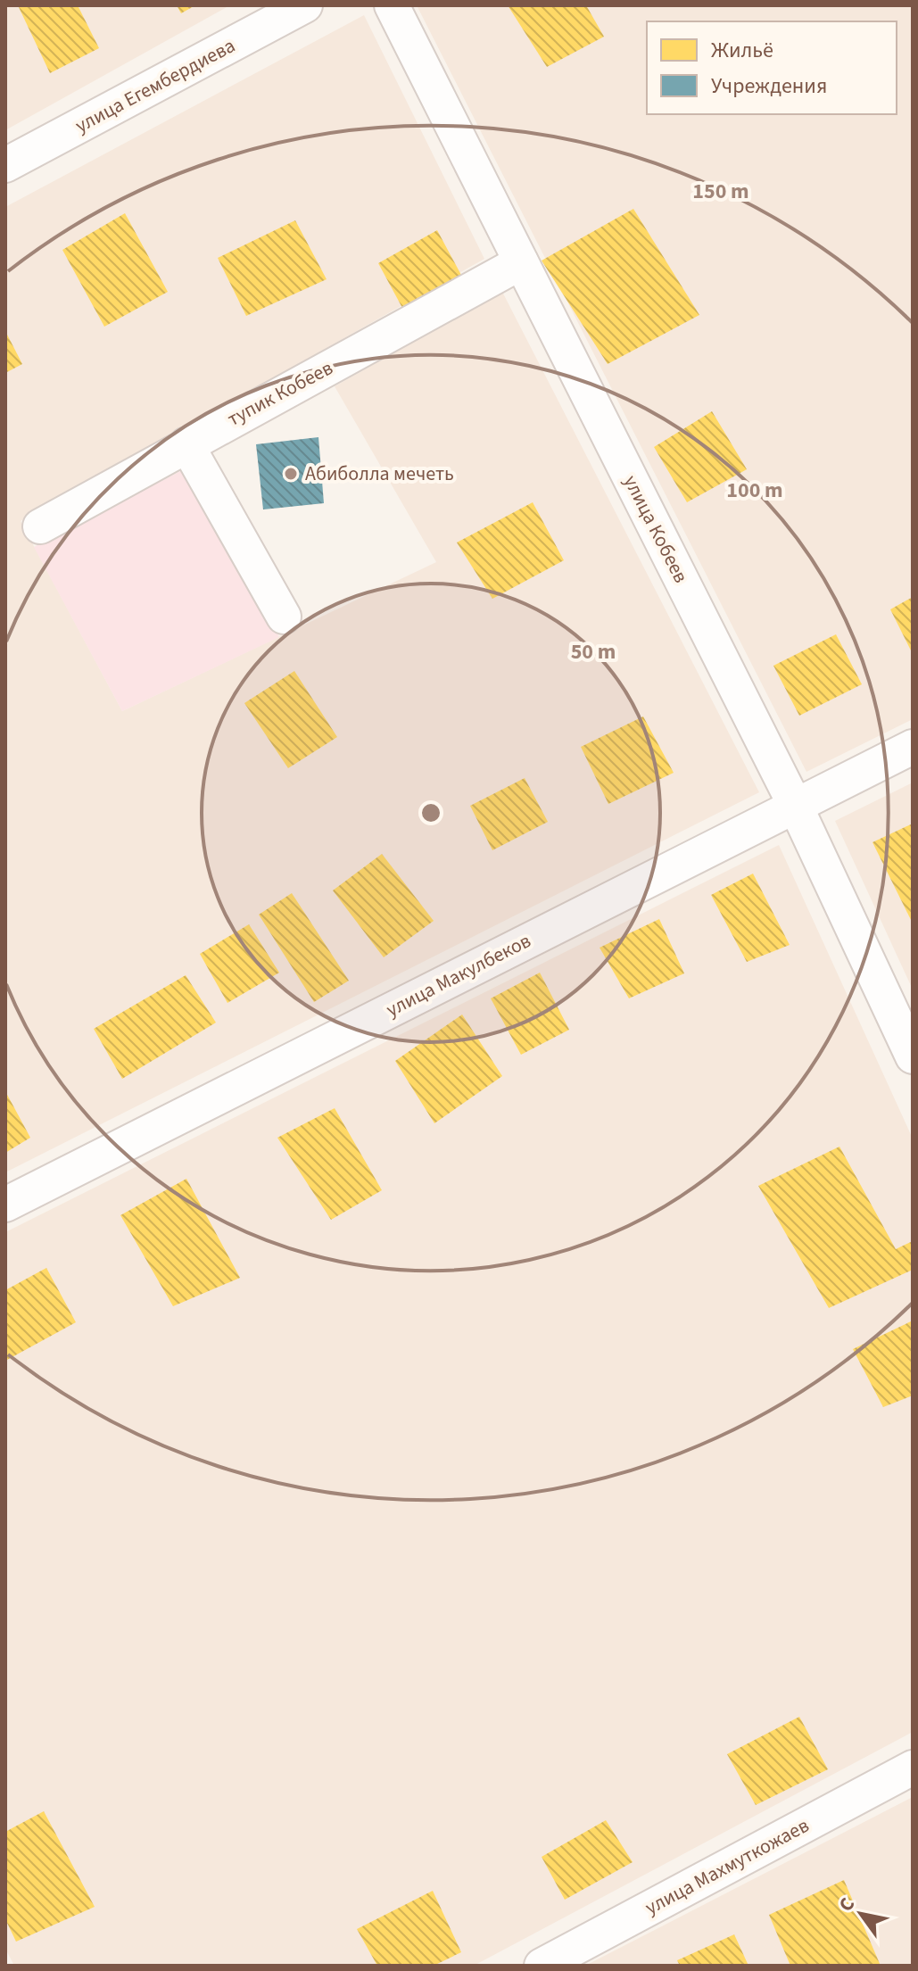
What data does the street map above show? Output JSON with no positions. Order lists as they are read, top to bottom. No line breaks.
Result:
{"streets":{"street":["улица Егембердиева","тупик Кобеев","улица Кобеев","улица Макулбеков","улица Махмуткожаев"]},"crossings":[["тупик Кобеев","улица Кобеев"],["улица Кобеев","улица Макулбеков"]],"places":["Абиболла мечеть"],"legend":["Жильё","Учреждения"],"north":"top left","rings":["150 m","100 m","50 m"]}
